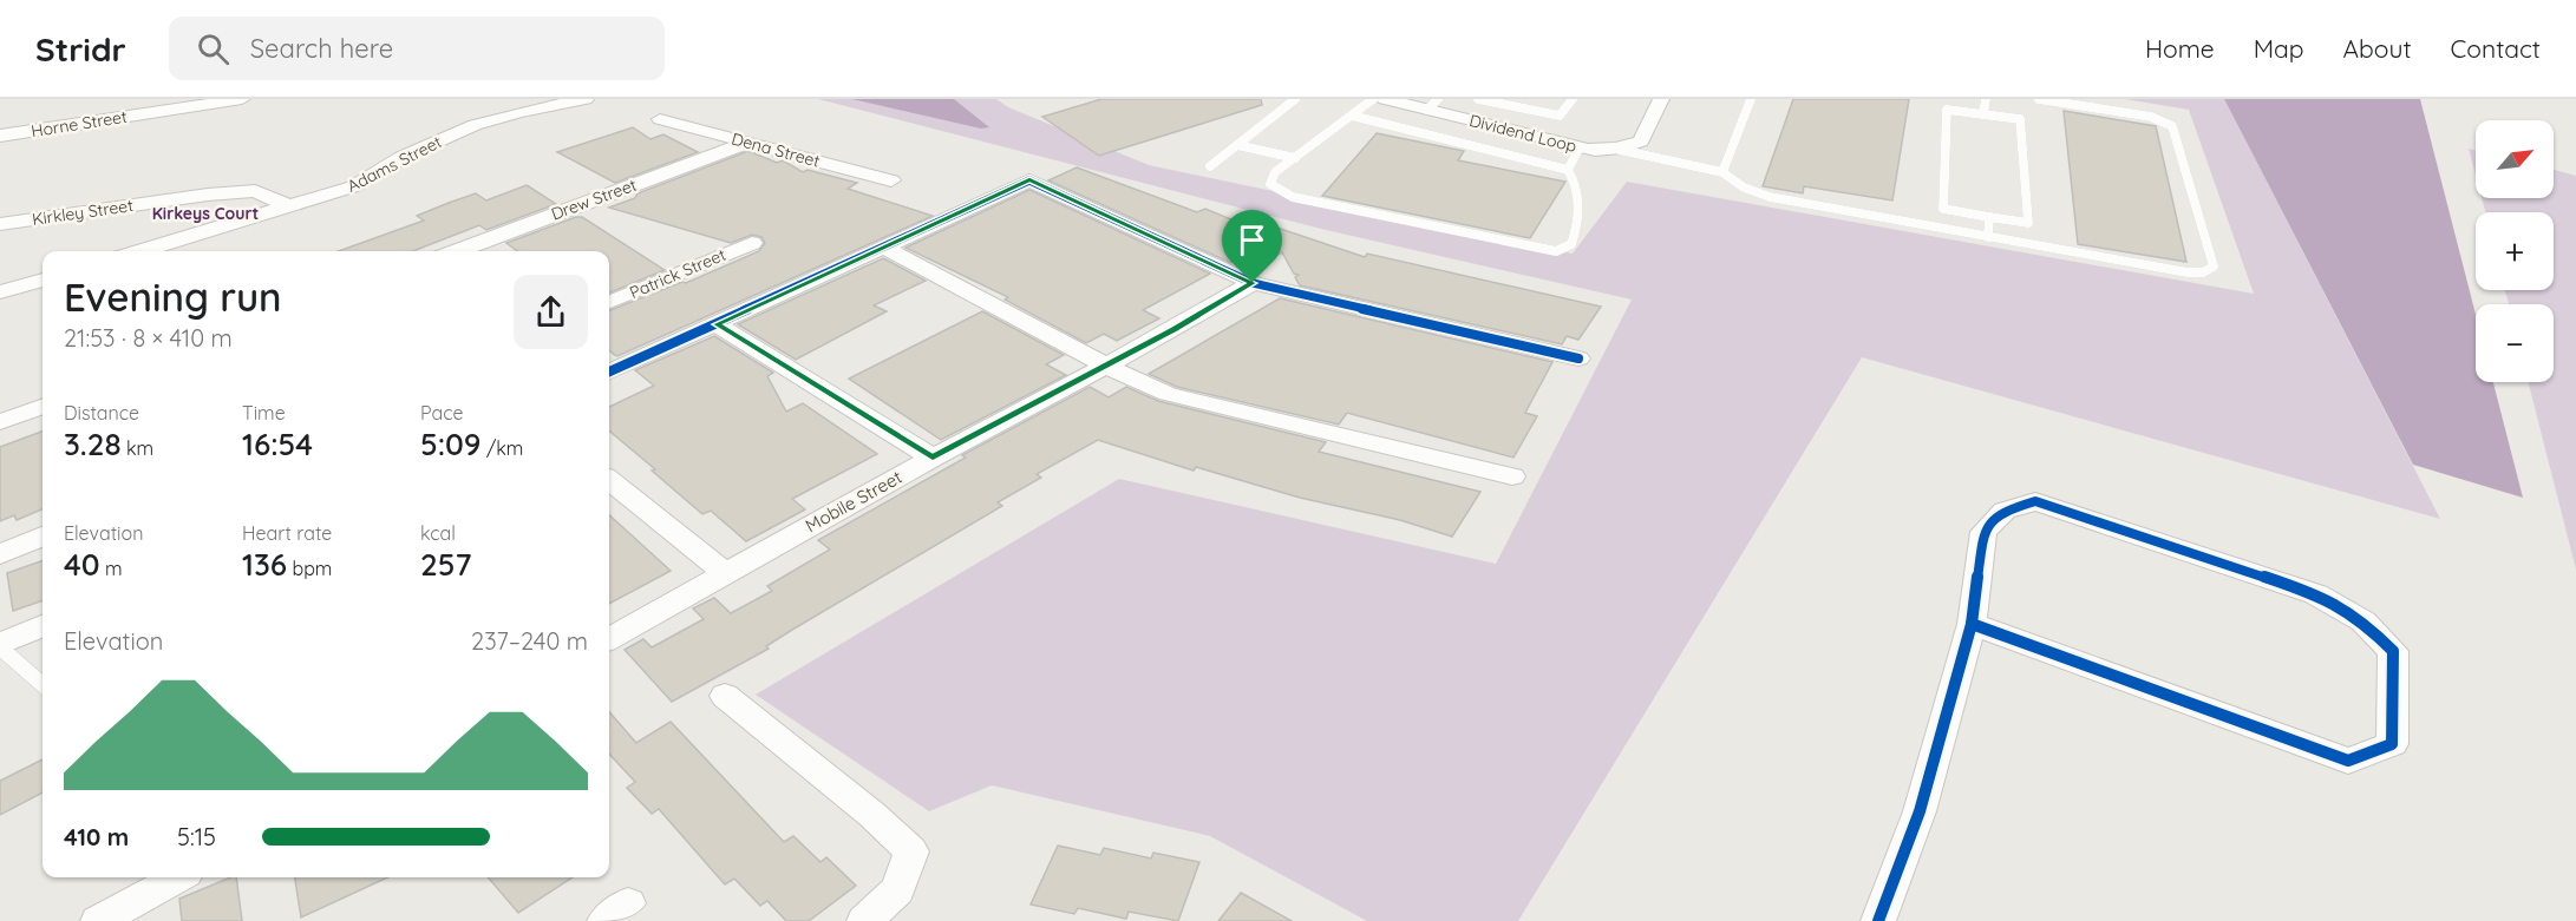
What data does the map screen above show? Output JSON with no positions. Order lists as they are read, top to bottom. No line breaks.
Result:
{"streets":{"street":["Horne Street","Dividend Loop","Dena Street","Adams Street","Drew Street","Kirkley Street","Patrick Street","Mobile Street"]},"crossings":[["Dena Street","Drew Street"],["Adams Street","Kirkley Street"]],"districts":["Kirkeys Court"],"north":"top right","page":{"header":"Stridr","search":"Search here","nav":["Home","Map","About","Contact"],"map_buttons":["+","−"],"heading":["Evening run","21:53 · 8 × 410 m"],"stats":[["Distance","3.28 km"],["Time","16:54"],["Pace","5:09 /km"],["Elevation","40 m"],["Heart rate","136 bpm"],["kcal","257"]],"chart":["Elevation","237–240 m"],"list":[{"name":"410 m","note":"5:15"}]}}
